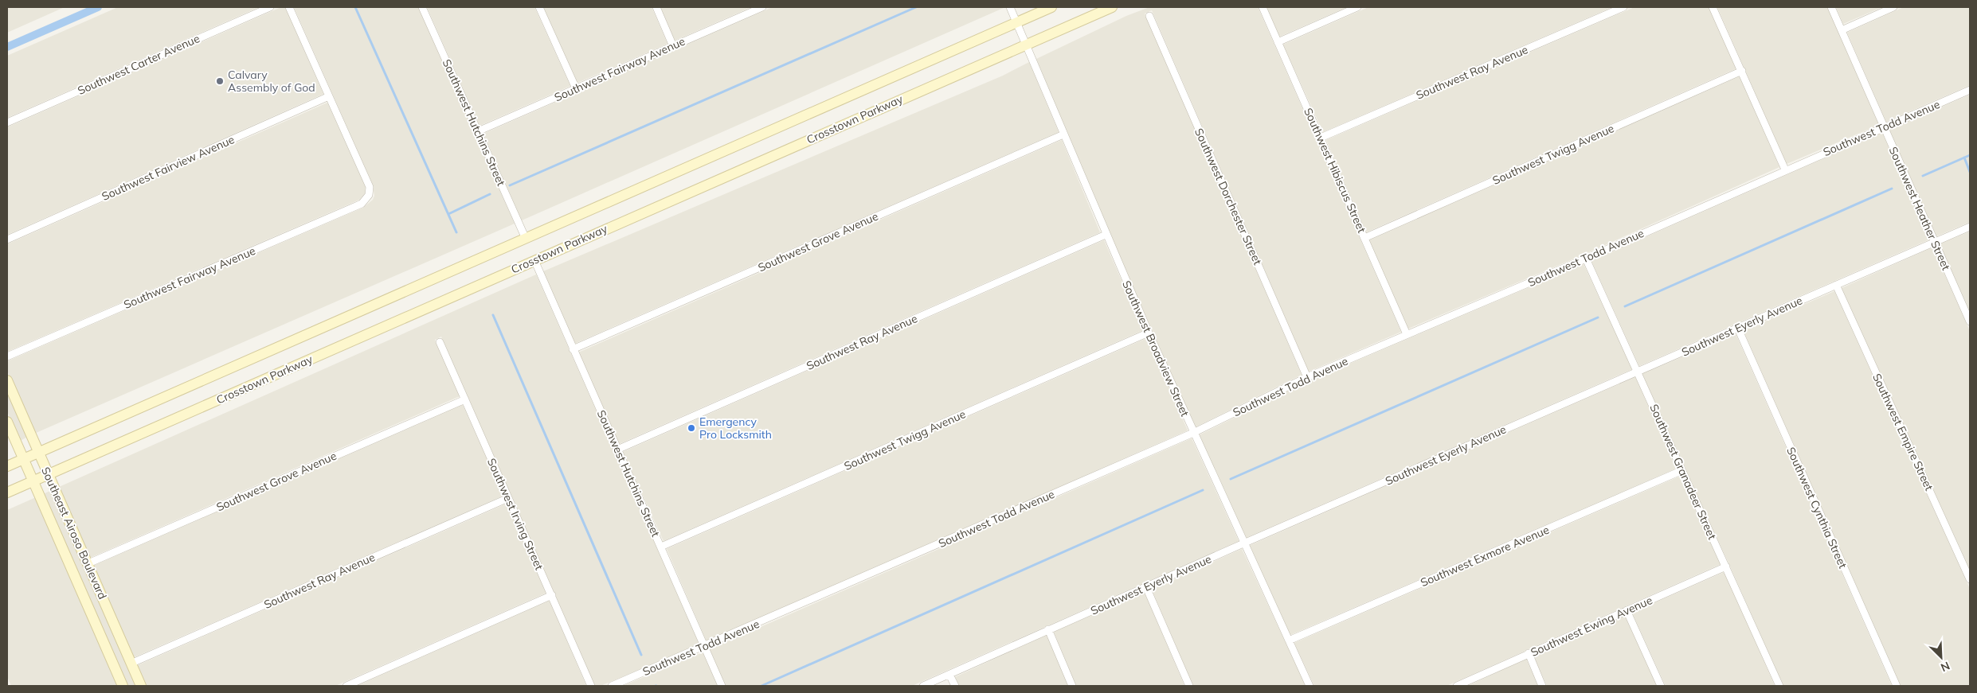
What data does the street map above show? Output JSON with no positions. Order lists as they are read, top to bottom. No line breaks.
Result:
{"streets":{"main road":["Crosstown Parkway","Southeast Airoso Boulevard"],"street":["Southwest Carter Avenue","Southwest Fairway Avenue","Southwest Ray Avenue","Southwest Hutchins Street","Southwest Todd Avenue","Southwest Twigg Avenue","Southwest Fairview Avenue","Southwest Hibiscus Street","Southwest Dorchester Street","Southwest Heather Street","Southwest Grove Avenue","Southwest Eyerly Avenue","Southwest Broadview Street","Southwest Empire Street","Southwest Granadeer Street","Southwest Cynthia Street","Southwest Irving Street","Southwest Exmore Avenue","Southwest Ewing Avenue"]},"crossings":[["Southwest Fairway Avenue","Southwest Hutchins Street"],["Southwest Fairway Avenue","Southwest Fairview Avenue"],["Southwest Ray Avenue","Southwest Hutchins Street"],["Southwest Ray Avenue","Southwest Hibiscus Street"],["Southwest Ray Avenue","Southwest Broadview Street"],["Southwest Ray Avenue","Southwest Irving Street"],["Southwest Ray Avenue","Southeast Airoso Boulevard"],["Crosstown Parkway","Southwest Hutchins Street"],["Crosstown Parkway","Southwest Broadview Street"],["Crosstown Parkway","Southeast Airoso Boulevard"],["Southwest Hutchins Street","Southwest Todd Avenue"],["Southwest Hutchins Street","Southwest Twigg Avenue"],["Southwest Hutchins Street","Southwest Grove Avenue"],["Southwest Todd Avenue","Southwest Hibiscus Street"],["Southwest Todd Avenue","Southwest Dorchester Street"],["Southwest Todd Avenue","Southwest Heather Street"],["Southwest Todd Avenue","Southwest Broadview Street"],["Southwest Todd Avenue","Southwest Granadeer Street"],["Southwest Twigg Avenue","Southwest Hibiscus Street"],["Southwest Twigg Avenue","Southwest Broadview Street"],["Southwest Heather Street","Southwest Eyerly Avenue"],["Southwest Grove Avenue","Southwest Broadview Street"],["Southwest Grove Avenue","Southwest Irving Street"],["Southwest Grove Avenue","Southeast Airoso Boulevard"],["Southwest Eyerly Avenue","Southwest Broadview Street"],["Southwest Eyerly Avenue","Southwest Empire Street"],["Southwest Eyerly Avenue","Southwest Granadeer Street"],["Southwest Eyerly Avenue","Southwest Cynthia Street"],["Southwest Broadview Street","Southwest Exmore Avenue"],["Southwest Granadeer Street","Southwest Exmore Avenue"],["Southwest Granadeer Street","Southwest Ewing Avenue"]],"places":["Calvary Assembly of God","Emergency Pro Locksmith"],"north":"bottom right"}
